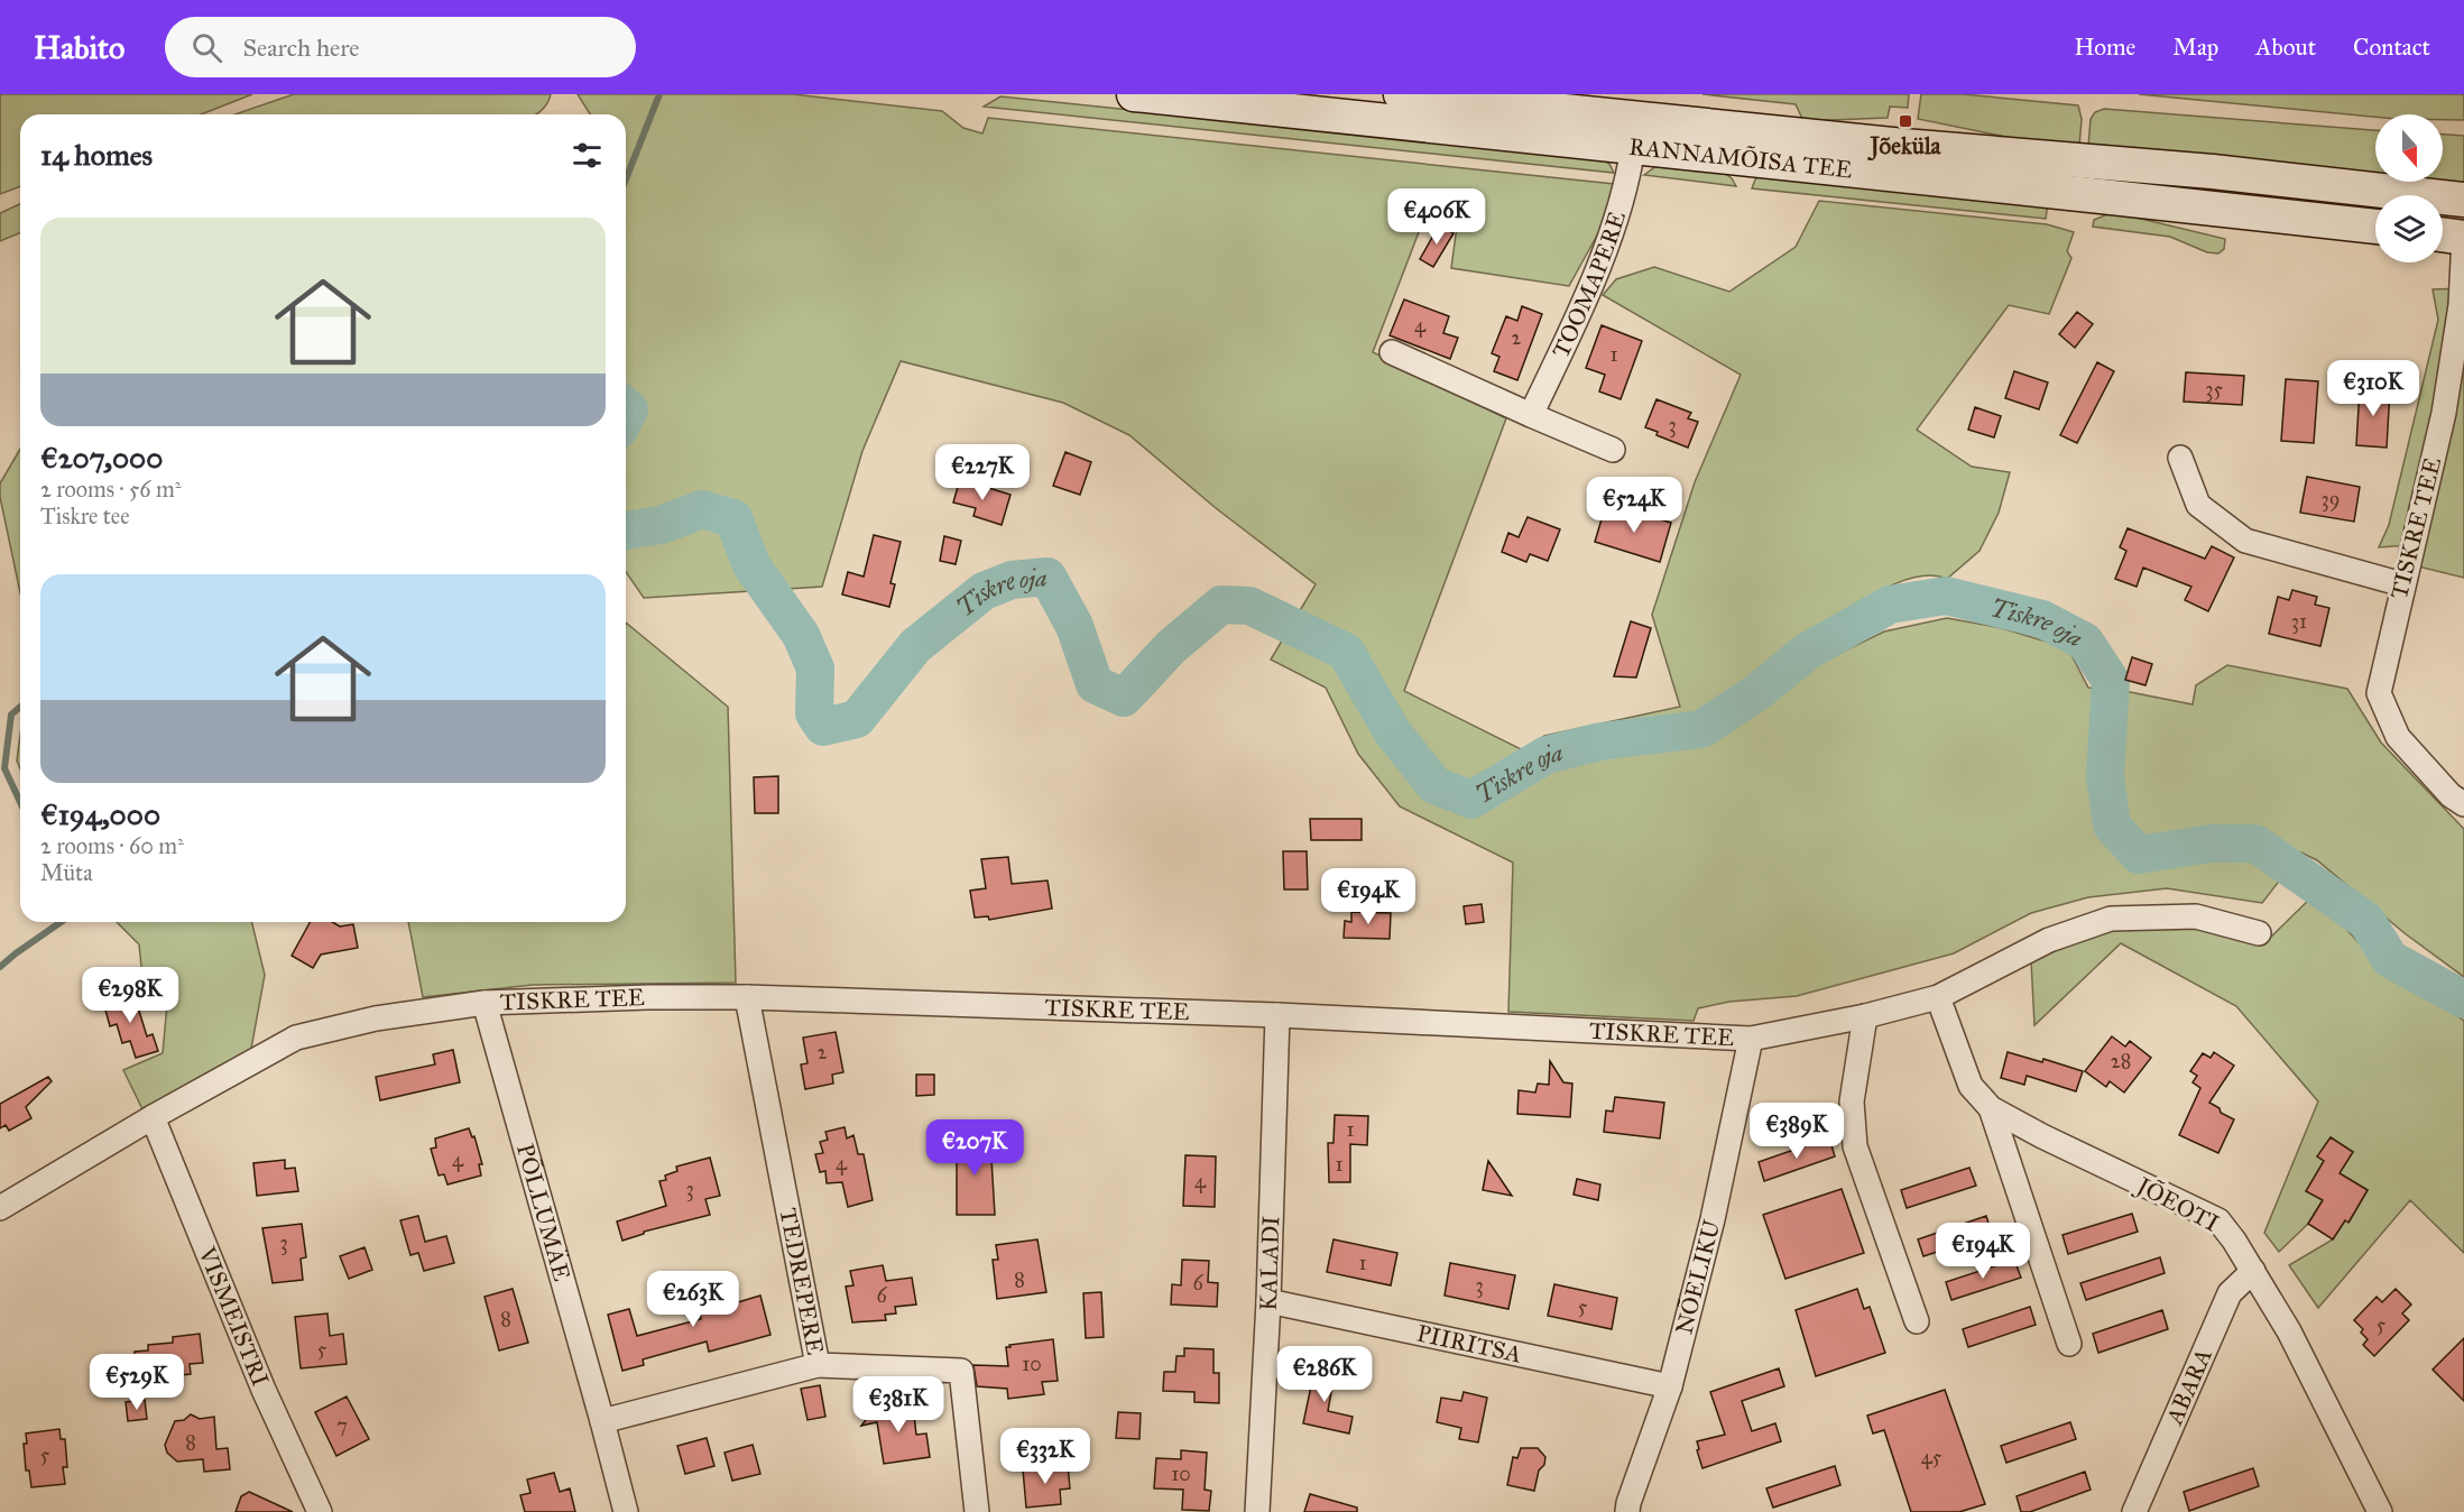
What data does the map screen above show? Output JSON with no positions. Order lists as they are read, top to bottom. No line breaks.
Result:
{"streets":{"street":["RANNAMÕISA TEE","TOOMAPERE","TISKRE TEE","JÕEOTI","PÕLLUMÄE","KALADI","NÕELIKU","TEDREPERE","VISMEISTRI","PIIRITSA","ABARA"]},"crossings":[["RANNAMÕISA TEE","TOOMAPERE"],["TISKRE TEE","JÕEOTI"],["TISKRE TEE","PÕLLUMÄE"],["TISKRE TEE","KALADI"],["TISKRE TEE","NÕELIKU"],["TISKRE TEE","TEDREPERE"],["TISKRE TEE","VISMEISTRI"],["JÕEOTI","ABARA"],["KALADI","PIIRITSA"],["NÕELIKU","PIIRITSA"]],"water":["Tiskre oja"],"places":{"transit":["Jõeküla"]},"house_numbers":["4","2","1","35","3","39","31","2","28","1","4","4","1","4","3","3","1","8","6","3","6","5","8","5","5","10","7","8","5","45","10"],"north":"bottom","page":{"header":"Habito","search":"Search here","nav":["Home","Map","About","Contact"],"heading":"14 homes","price":["€406K","€310K","€227K","€524K","€194K","€298K","€389K","€207K","€194K","€263K","€286K","€529K","€381K","€332K"],"list":[{"name":"€207,000","note":"2 rooms · 56 m² · Tiskre tee"},{"name":"€194,000","note":"2 rooms · 60 m² · Müta"}]}}
